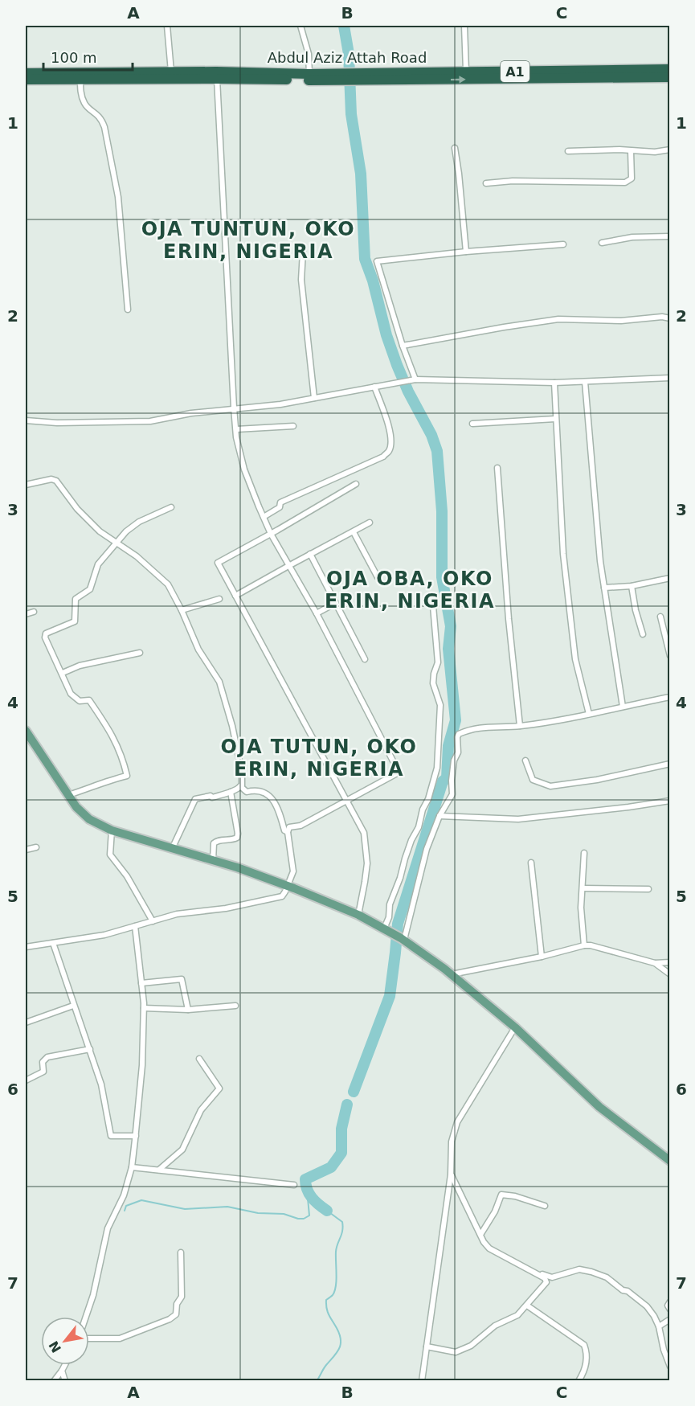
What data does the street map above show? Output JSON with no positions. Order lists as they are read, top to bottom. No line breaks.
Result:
{"streets":{"highway":["Abdul Aziz Attah Road","A1"]},"districts":["OJA TUNTUN, OKO ERIN, NIGERIA","OJA OBA, OKO ERIN, NIGERIA","OJA TUTUN, OKO ERIN, NIGERIA"],"scale_bar":"100 m","north":"bottom left","grid":{"columns":["A","B","C"],"rows":["1","2","3","4","5","6","7"]}}
